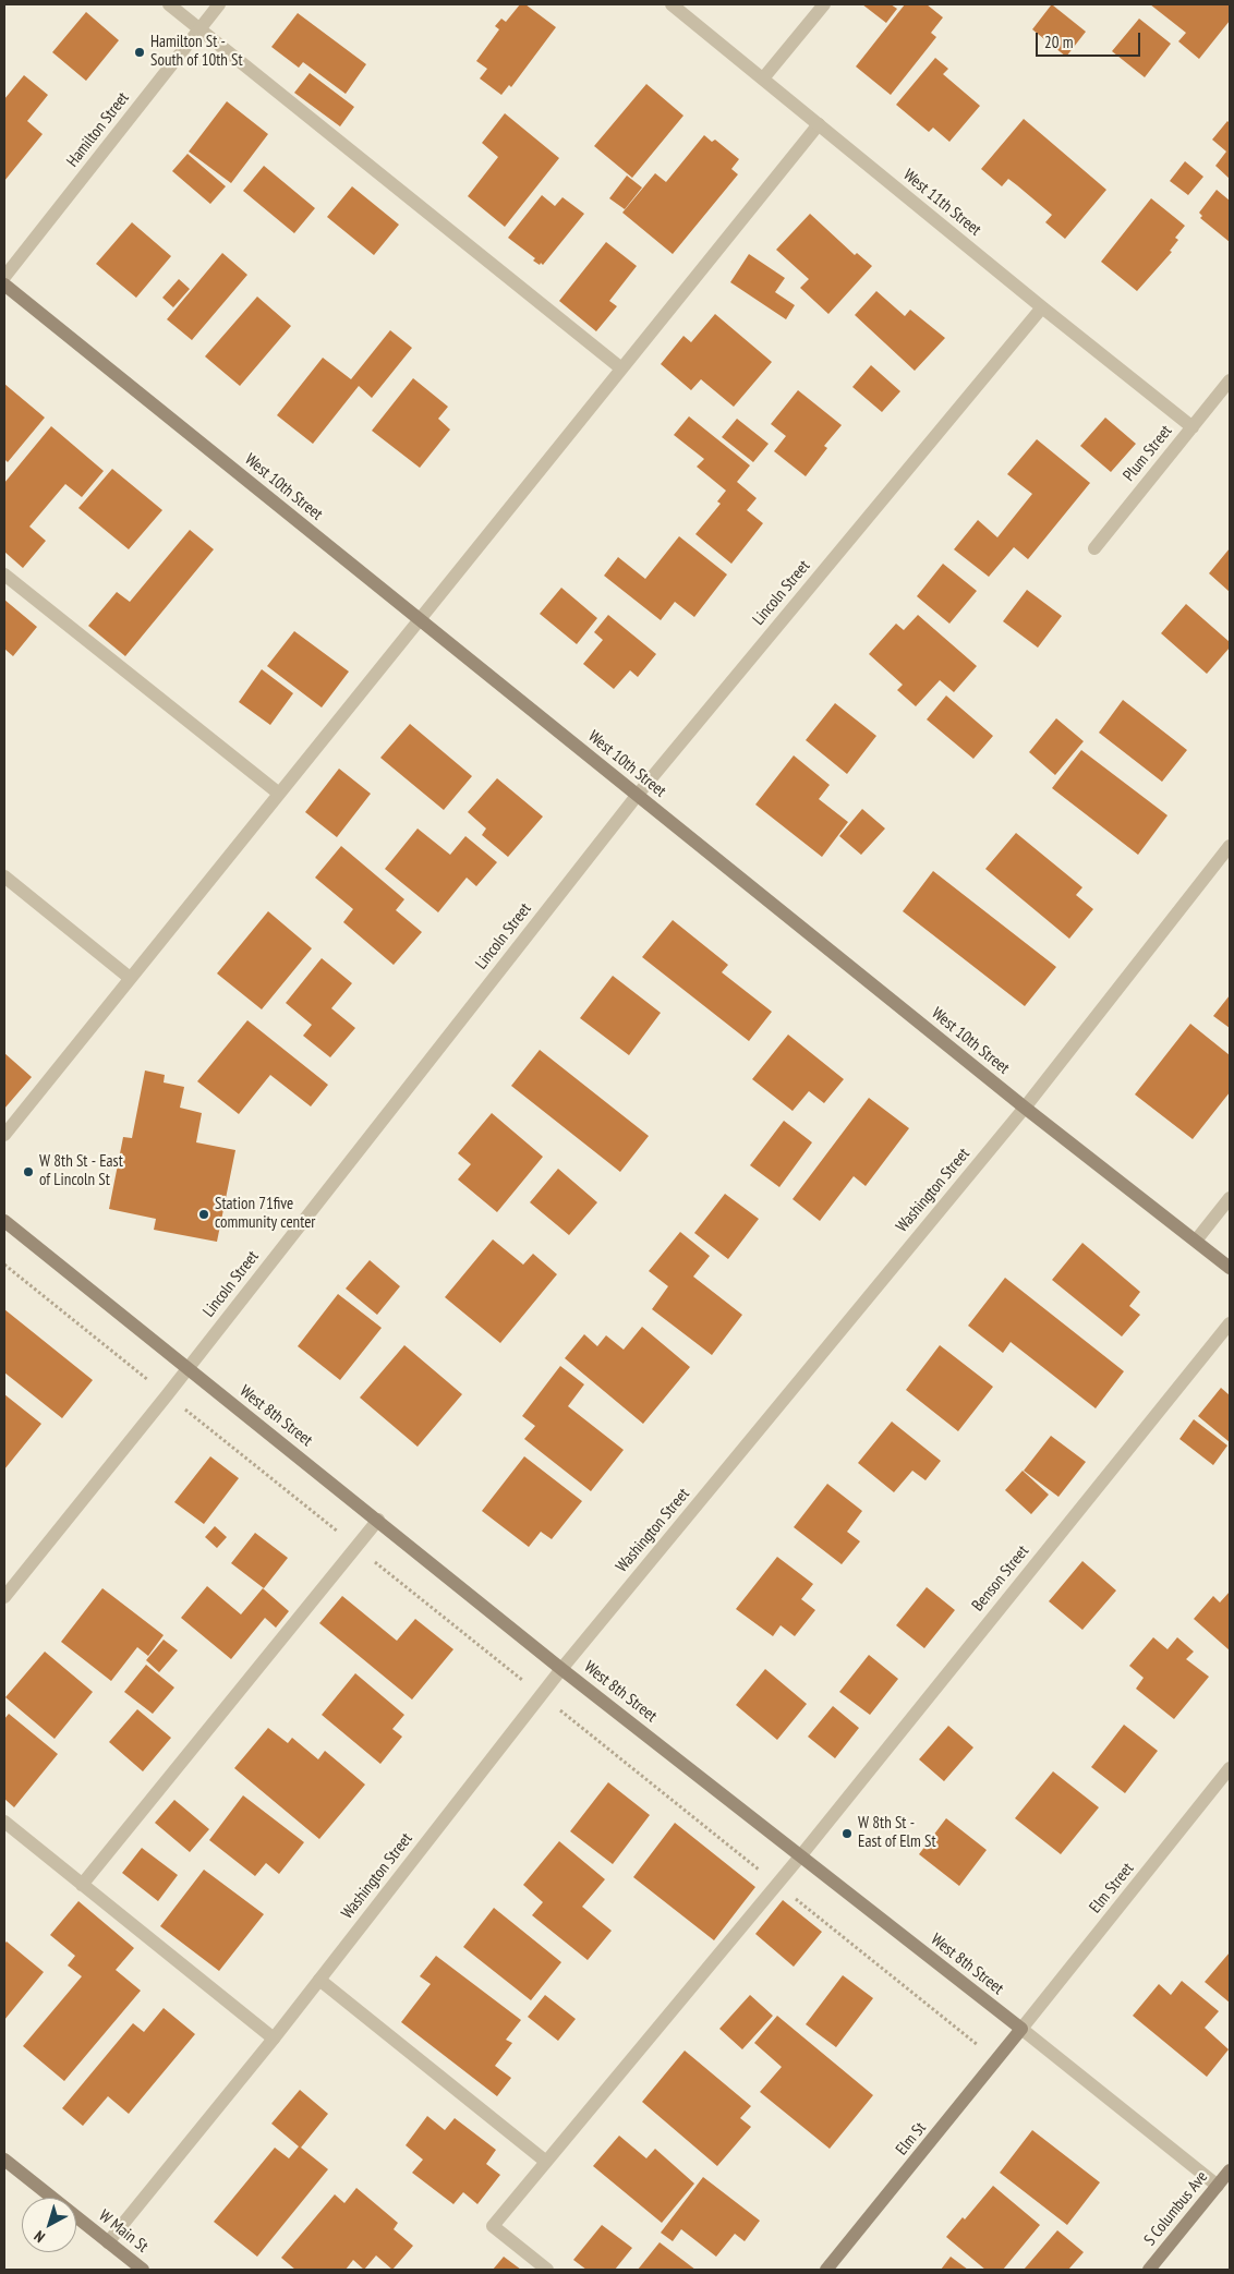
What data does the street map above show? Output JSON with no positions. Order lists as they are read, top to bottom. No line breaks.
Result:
{"streets":{"main road":["West 10th Street","West 8th Street","Elm St","S Columbus Ave","W Main St"],"street":["Hamilton Street","West 11th Street","Plum Street","Lincoln Street","Washington Street","Benson Street","Elm Street"]},"crossings":[["West 11th Street","Plum Street"],["West 11th Street","Lincoln Street"],["West 10th Street","Lincoln Street"],["West 10th Street","Washington Street"],["Lincoln Street","West 8th Street"],["Washington Street","West 8th Street"],["Washington Street","W Main St"],["West 8th Street","Benson Street"],["West 8th Street","Elm Street"],["West 8th Street","Elm St"],["West 8th Street","S Columbus Ave"],["Elm Street","Elm St"]],"places":["Hamilton St - South of 10th St","W 8th St - East of Lincoln St","Station 71five community center","W 8th St - East of Elm St"],"scale_bar":"20 m","north":"bottom left"}
